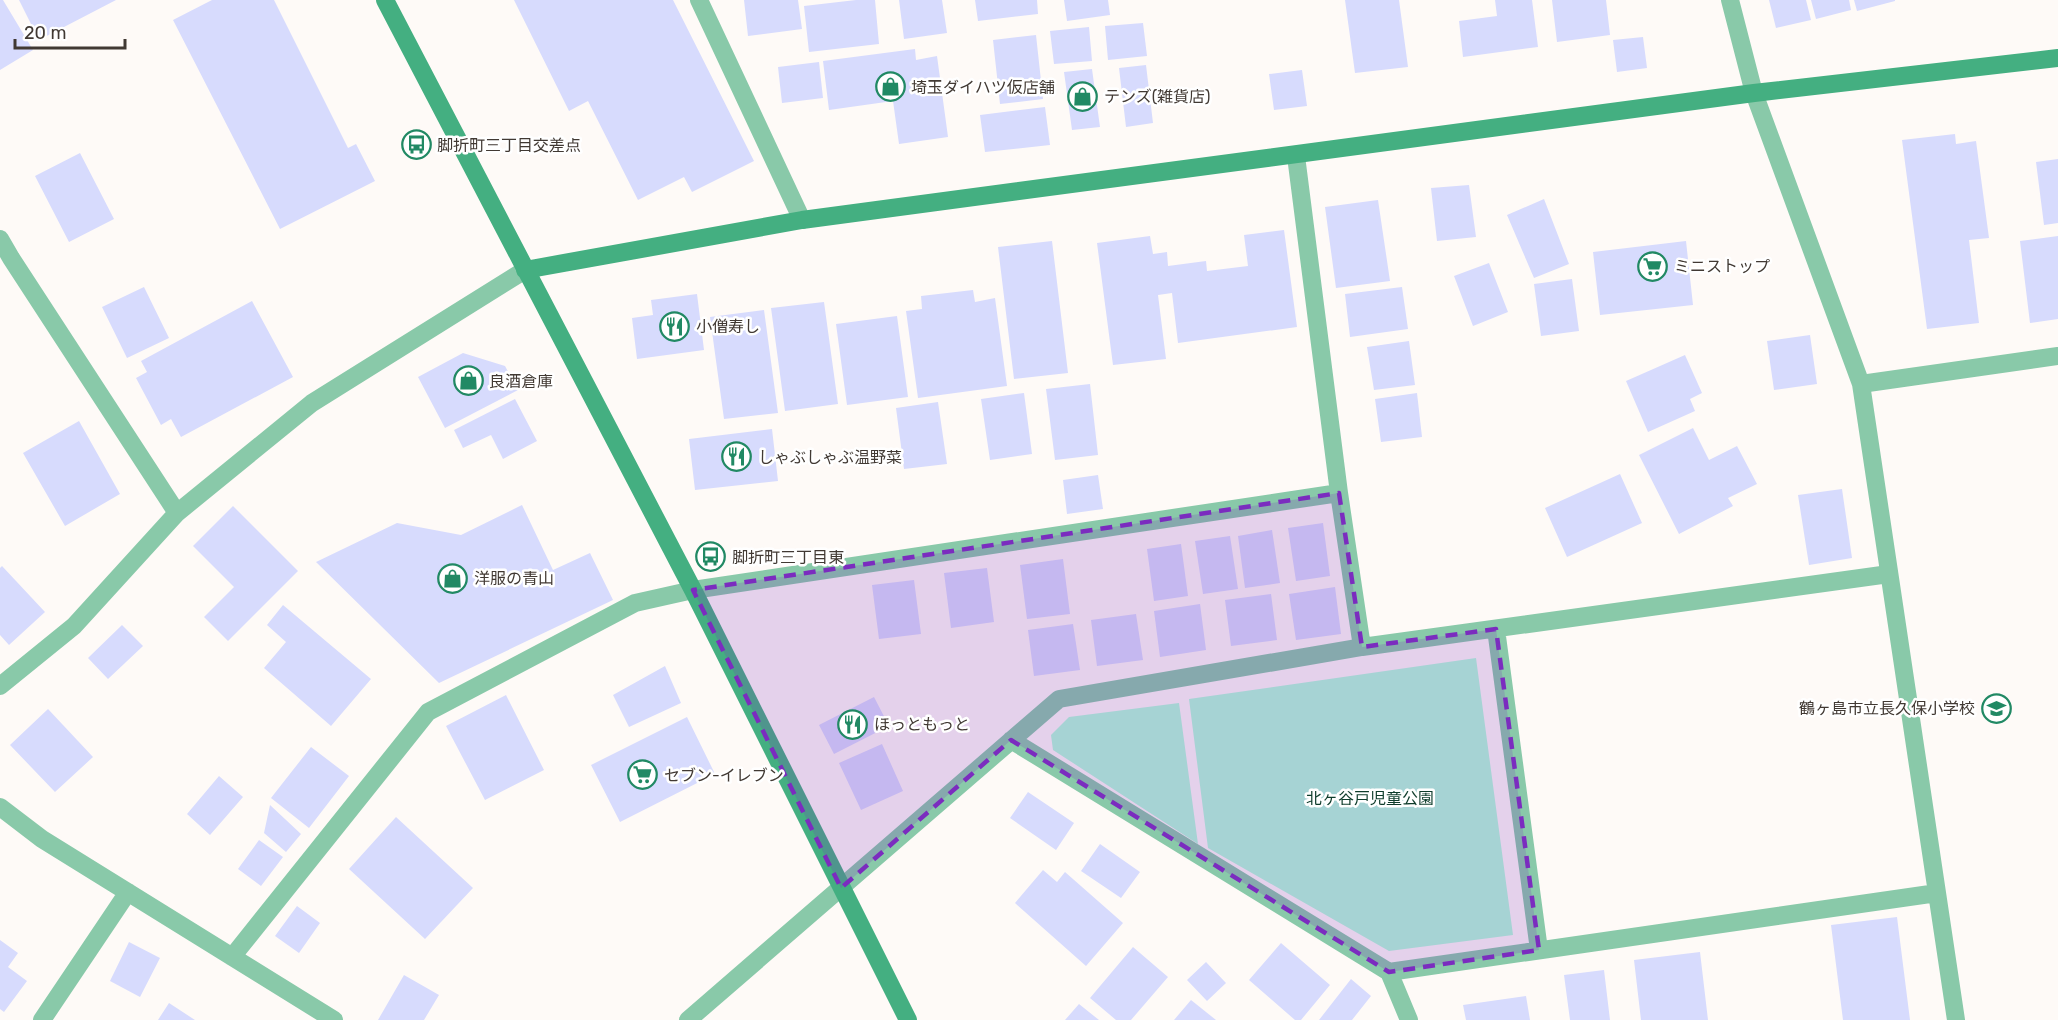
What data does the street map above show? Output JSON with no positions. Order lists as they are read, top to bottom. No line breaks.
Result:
{"parks":["北ヶ谷戸児童公園"],"places":{"shop":["埼玉ダイハツ仮店舗","テンズ(雑貨店)","良酒倉庫","洋服の青山"],"bus stop":["脚折町三丁目交差点","脚折町三丁目東"],"supermarket":["ミニストップ","セブン-イレブン"],"restaurant":["小僧寿し","しゃぶしゃぶ温野菜","ほっともっと"],"school or university":["鶴ヶ島市立長久保小学校"]},"scale_bar":"20 m"}
